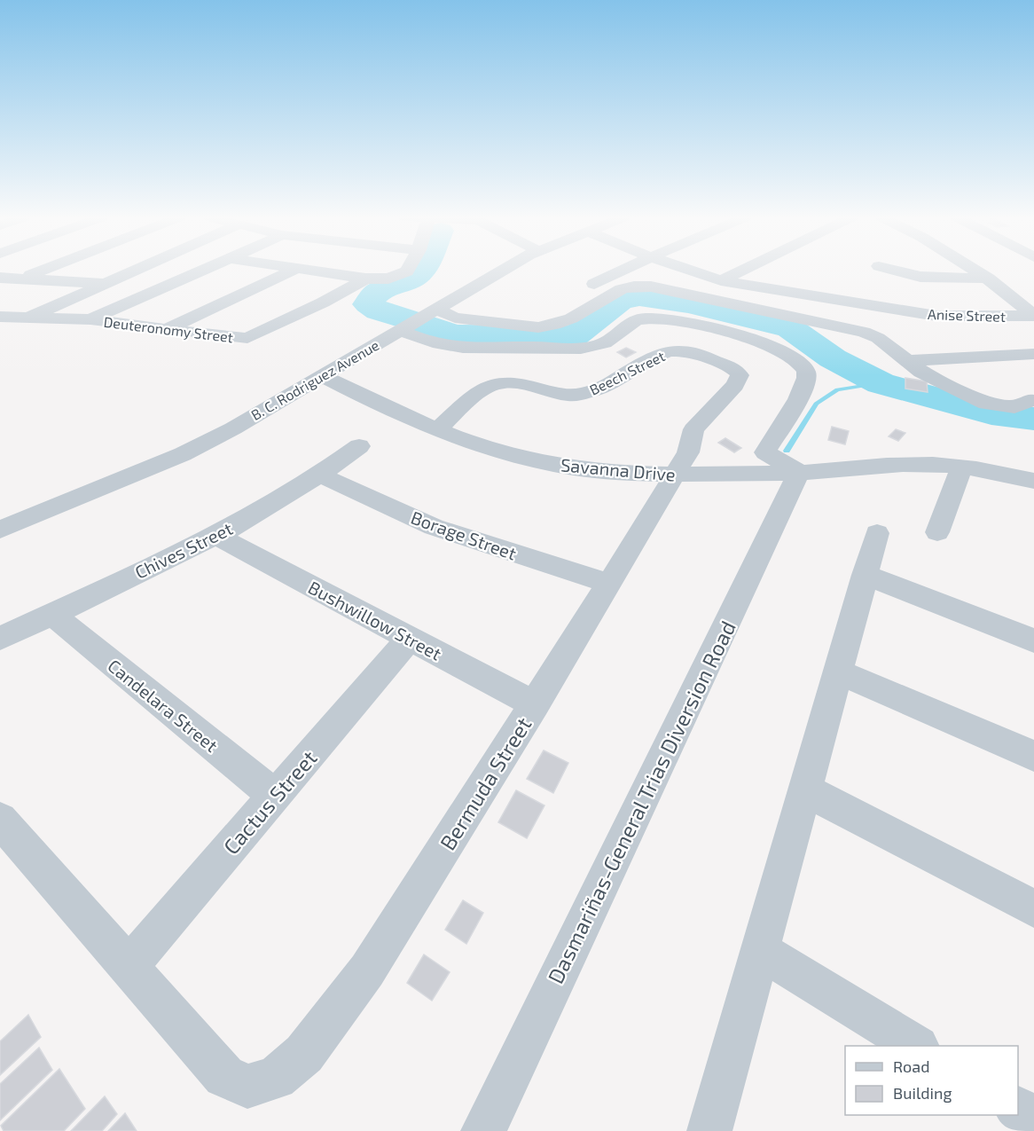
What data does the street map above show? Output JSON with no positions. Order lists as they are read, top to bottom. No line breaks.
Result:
{"streets":{"street":["Anise Street","Deuteronomy Street","Beech Street","B. C. Rodriguez Avenue","Savanna Drive","Borage Street","Chives Street","Bushwillow Street","Candelara Street","Bermuda Street","Cactus Street","Dasmariñas-General Trias Diversion Road"]},"crossings":[["Beech Street","Savanna Drive"],["Beech Street","Bermuda Street"],["B. C. Rodriguez Avenue","Savanna Drive"],["Savanna Drive","Bermuda Street"],["Savanna Drive","Dasmariñas-General Trias Diversion Road"],["Borage Street","Chives Street"],["Borage Street","Bermuda Street"],["Chives Street","Bushwillow Street"],["Chives Street","Candelara Street"],["Bushwillow Street","Bermuda Street"],["Bushwillow Street","Cactus Street"],["Candelara Street","Cactus Street"],["Bermuda Street","Cactus Street"]],"legend":["Road","Building"]}
